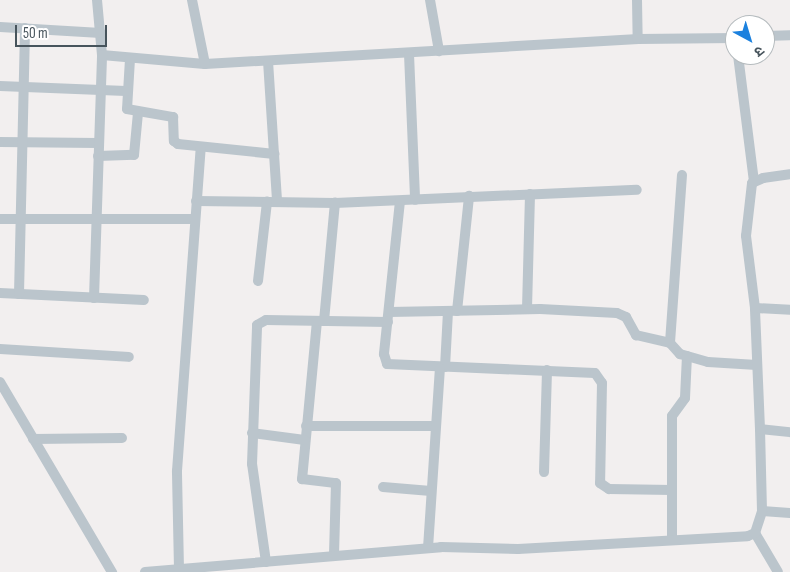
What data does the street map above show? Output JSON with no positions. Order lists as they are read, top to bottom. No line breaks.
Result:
{"scale_bar":"50 m","north":"bottom right"}
